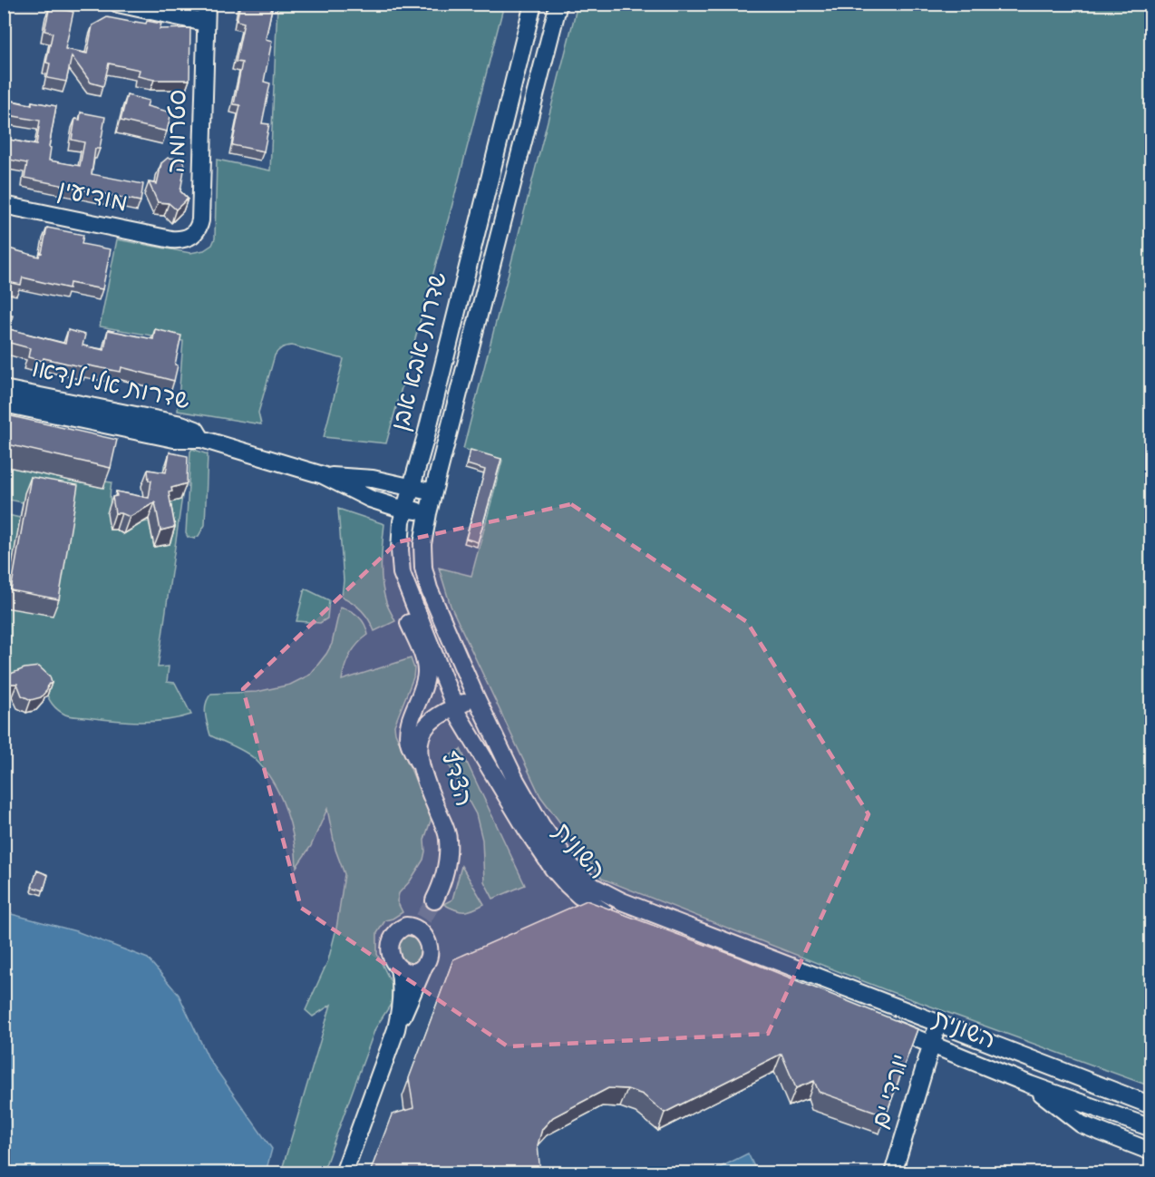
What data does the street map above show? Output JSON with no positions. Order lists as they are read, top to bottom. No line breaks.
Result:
{"streets":{"street":["סטרומה","מודיעין","שדרות אבא אבן","שדרות אלי לנדאו","הצדף","השונית","יורדי ים"]},"crossings":[["סטרומה","מודיעין"],["שדרות אבא אבן","שדרות אלי לנדאו"],["שדרות אבא אבן","הצדף"],["שדרות אבא אבן","השונית"],["הצדף","השונית"],["השונית","יורדי ים"]]}
